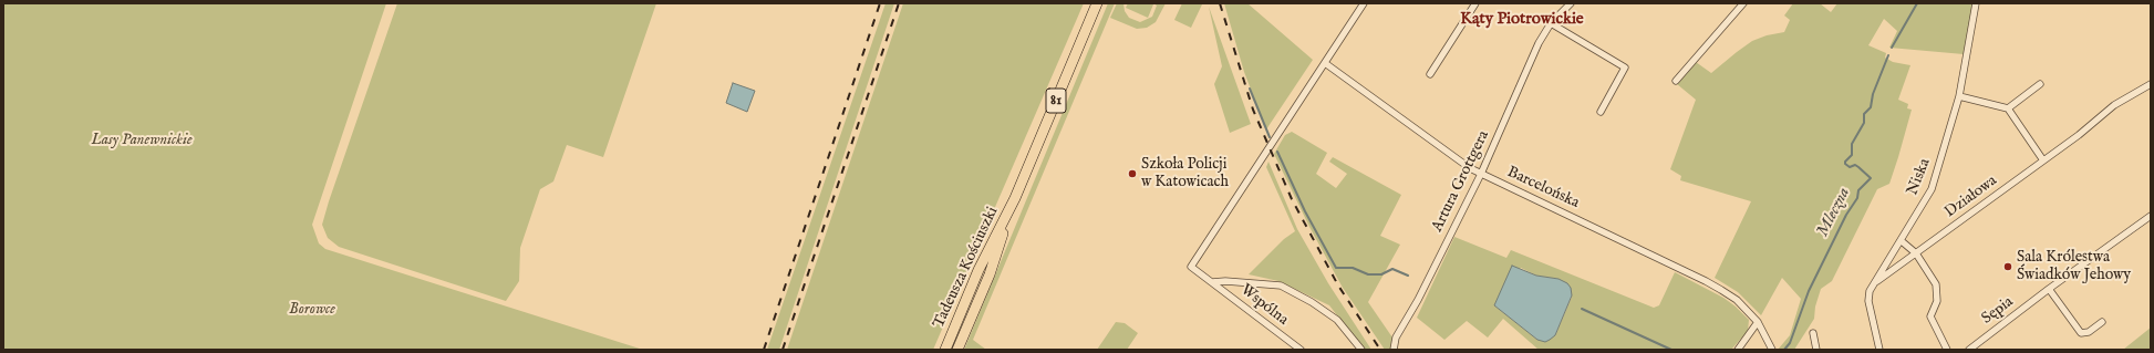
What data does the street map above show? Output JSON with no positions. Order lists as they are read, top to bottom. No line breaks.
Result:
{"streets":{"main road":["81","Tadeusza Kościuszki"],"street":["Niska","Artura Grottgera","Barcelońska","Działowa","Wspólna","Sępia"]},"crossings":[["Niska","Działowa"],["Artura Grottgera","Barcelońska"],["Barcelońska","Wspólna"]],"districts":["Kąty Piotrowickie"],"water":["Mleczna"],"parks":["Lasy Panewnickie","Borowce"],"places":["Szkoła Policji w Katowicach","Sala Królestwa Świadków Jehowy"]}
